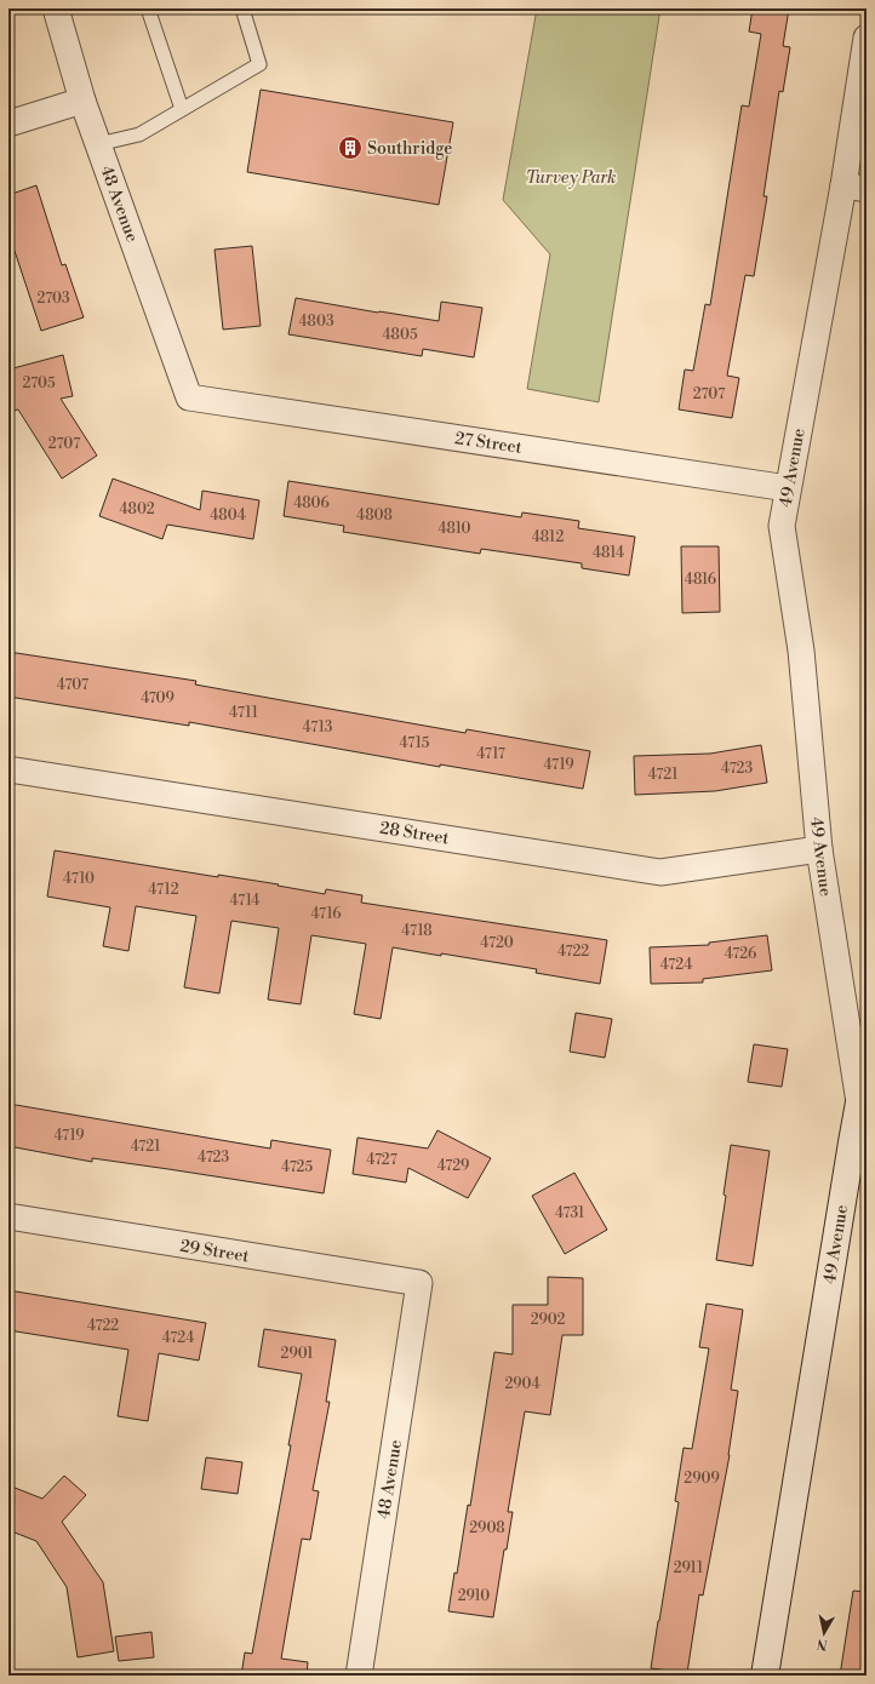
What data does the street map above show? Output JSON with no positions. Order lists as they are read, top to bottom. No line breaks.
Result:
{"streets":{"street":["48 Avenue","27 Street","49 Avenue","28 Street","29 Street"]},"crossings":[["48 Avenue","27 Street"],["48 Avenue","29 Street"],["27 Street","49 Avenue"],["49 Avenue","28 Street"]],"parks":["Turvey Park"],"places":{"building":["Southridge"]},"house_numbers":["2703","4803","4805","2705","2707","2707","4806","4802","4804","4808","4810","4812","4814","4816","4707","4709","4711","4713","4715","4717","4719","4723","4721","4710","4712","4714","4716","4718","4720","4722","4726","4724","4719","4721","4723","4727","4729","4725","4731","2902","4722","4724","2901","2904","2909","2908","2911","2910"],"north":"bottom"}
